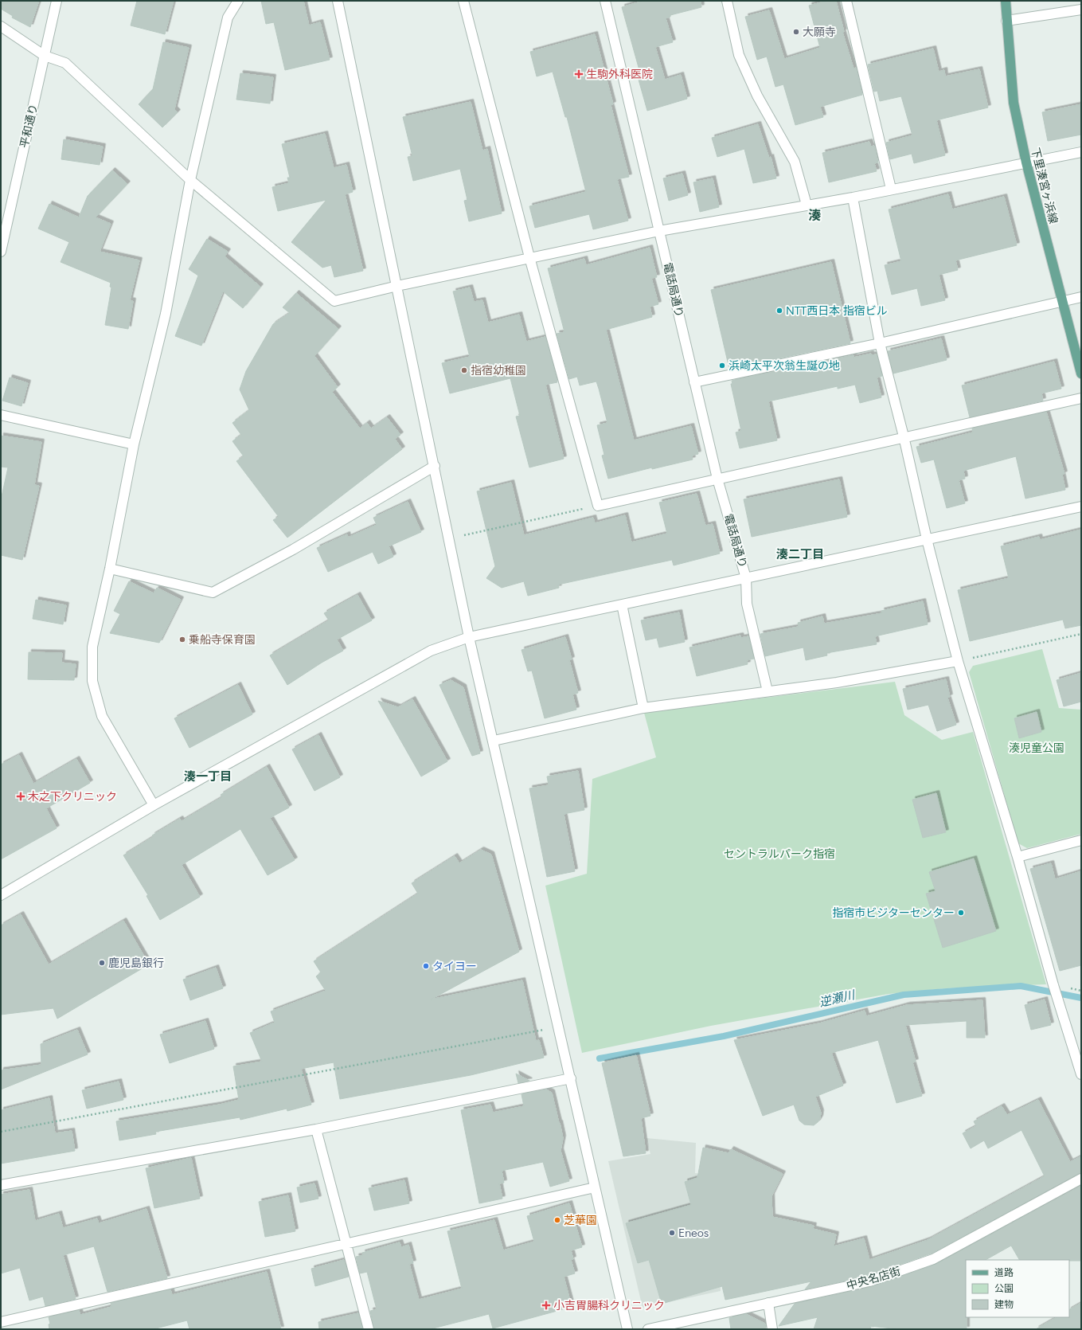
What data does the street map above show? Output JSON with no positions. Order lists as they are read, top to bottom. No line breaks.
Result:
{"streets":{"main road":["下里湊宮ヶ浜線"],"street":["平和通り","電話局通り","中央名店街"]},"districts":["湊","湊二丁目","湊一丁目"],"water":["逆瀬川"],"parks":["湊児童公園","セントラルパーク指宿"],"places":{"other":["大願寺","NTT西日本 指宿ビル","浜崎太平次翁生誕の地","指宿幼稚園","乗船寺保育園","指宿市ビジターセンター","鹿児島銀行","タイヨー","芝華園","Eneos"],"health":["生駒外科医院","木之下クリニック","小吉胃腸科クリニック"]},"legend":["道路","公園","建物"]}
